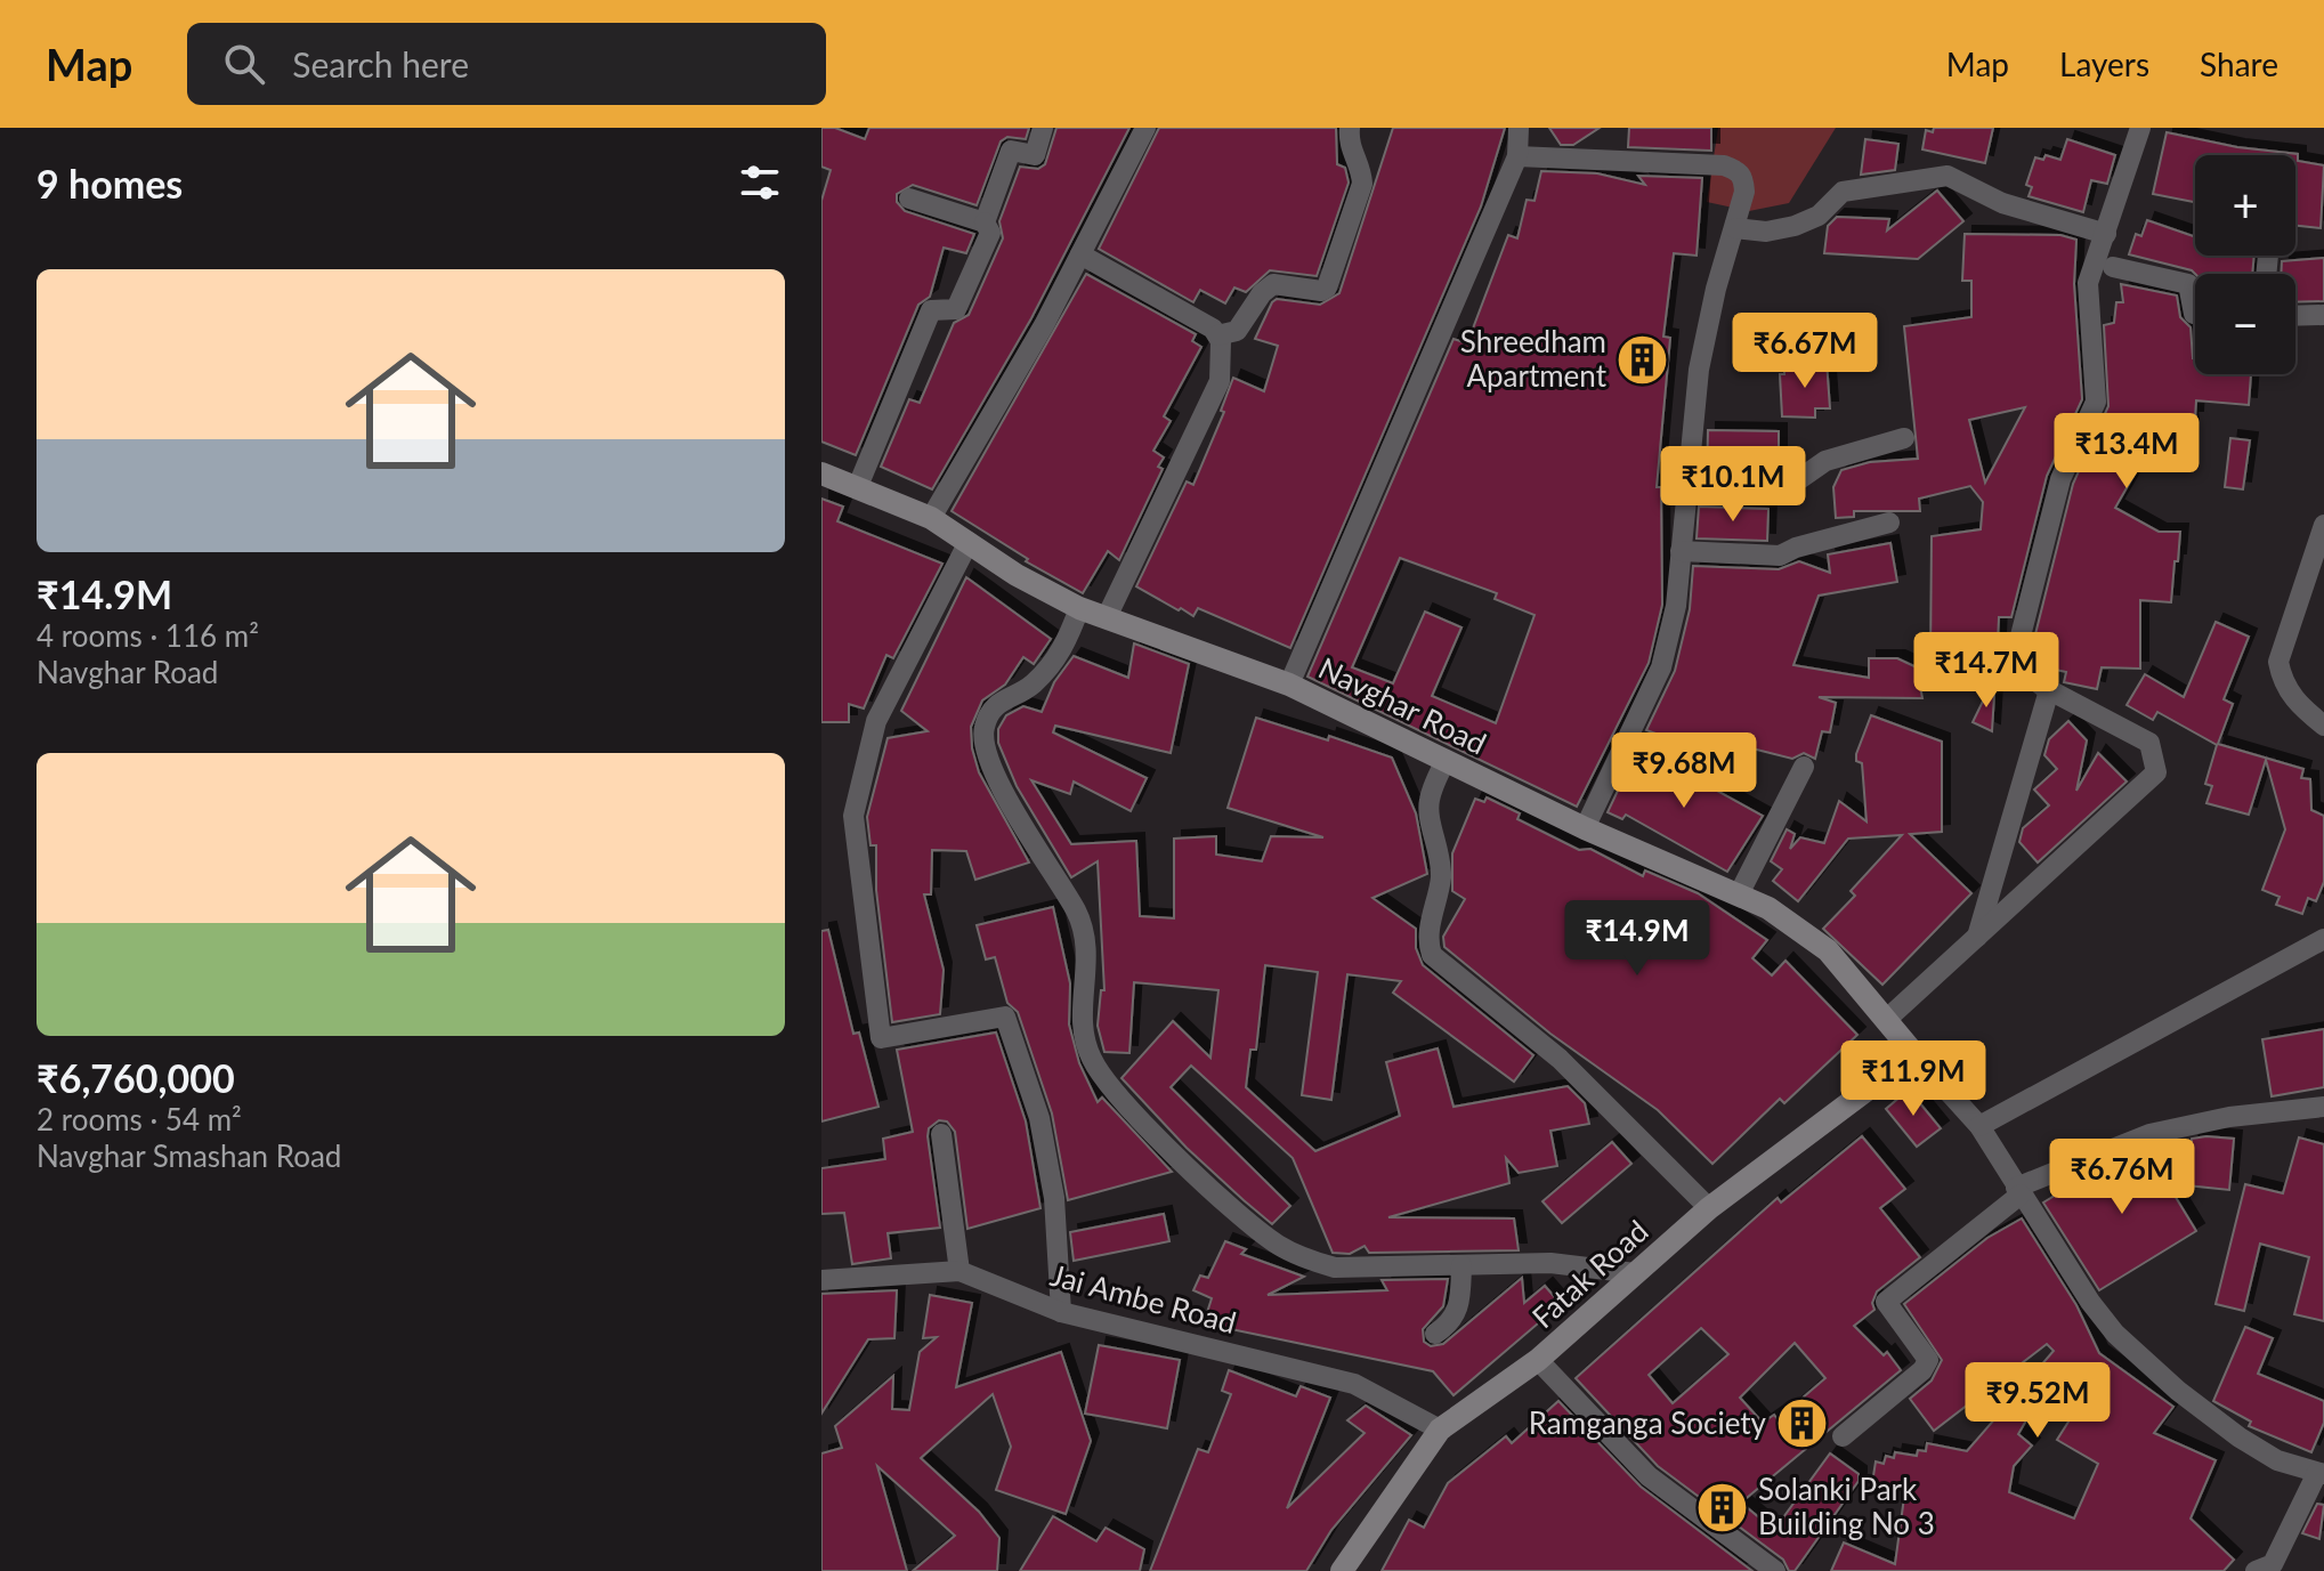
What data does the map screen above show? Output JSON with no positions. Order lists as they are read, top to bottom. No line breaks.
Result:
{"streets":{"main road":["Navghar Road","Fatak Road"],"street":["Jai Ambe Road"]},"crossings":[["Navghar Road","Fatak Road"],["Fatak Road","Jai Ambe Road"]],"places":{"building":["Shreedham Apartment","Ramganga Society","Solanki Park Building No 3"]},"page":{"header":"Map","search":"Search here","nav":["Map","Layers","Share"],"heading":"9 homes","map_buttons":["+","−"],"list":[{"name":"₹14.9M","note":"4 rooms · 116 m² · Navghar Road"},{"name":"₹6,760,000","note":"2 rooms · 54 m² · Navghar Smashan Road"}],"price":["₹6.67M","₹13.4M","₹10.1M","₹14.7M","₹9.68M","₹14.9M","₹11.9M","₹6.76M","₹9.52M"]}}
